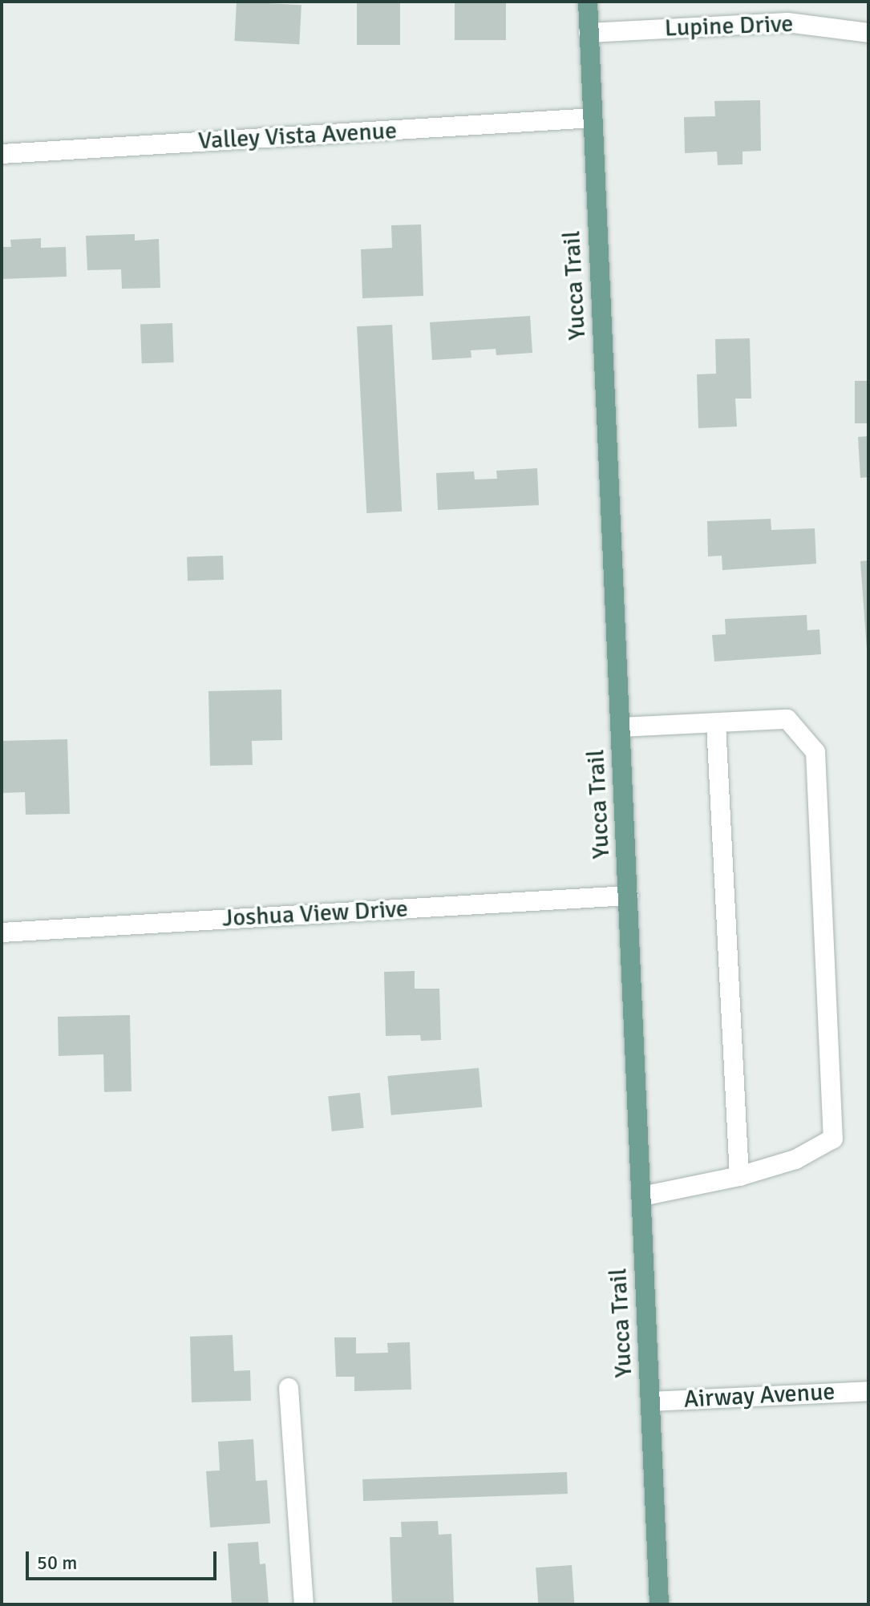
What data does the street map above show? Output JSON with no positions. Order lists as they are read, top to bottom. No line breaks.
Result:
{"streets":{"main road":["Yucca Trail"],"street":["Lupine Drive","Valley Vista Avenue","Joshua View Drive","Airway Avenue"]},"crossings":[["Lupine Drive","Yucca Trail"],["Valley Vista Avenue","Yucca Trail"],["Yucca Trail","Joshua View Drive"],["Yucca Trail","Airway Avenue"]],"scale_bar":"50 m"}
